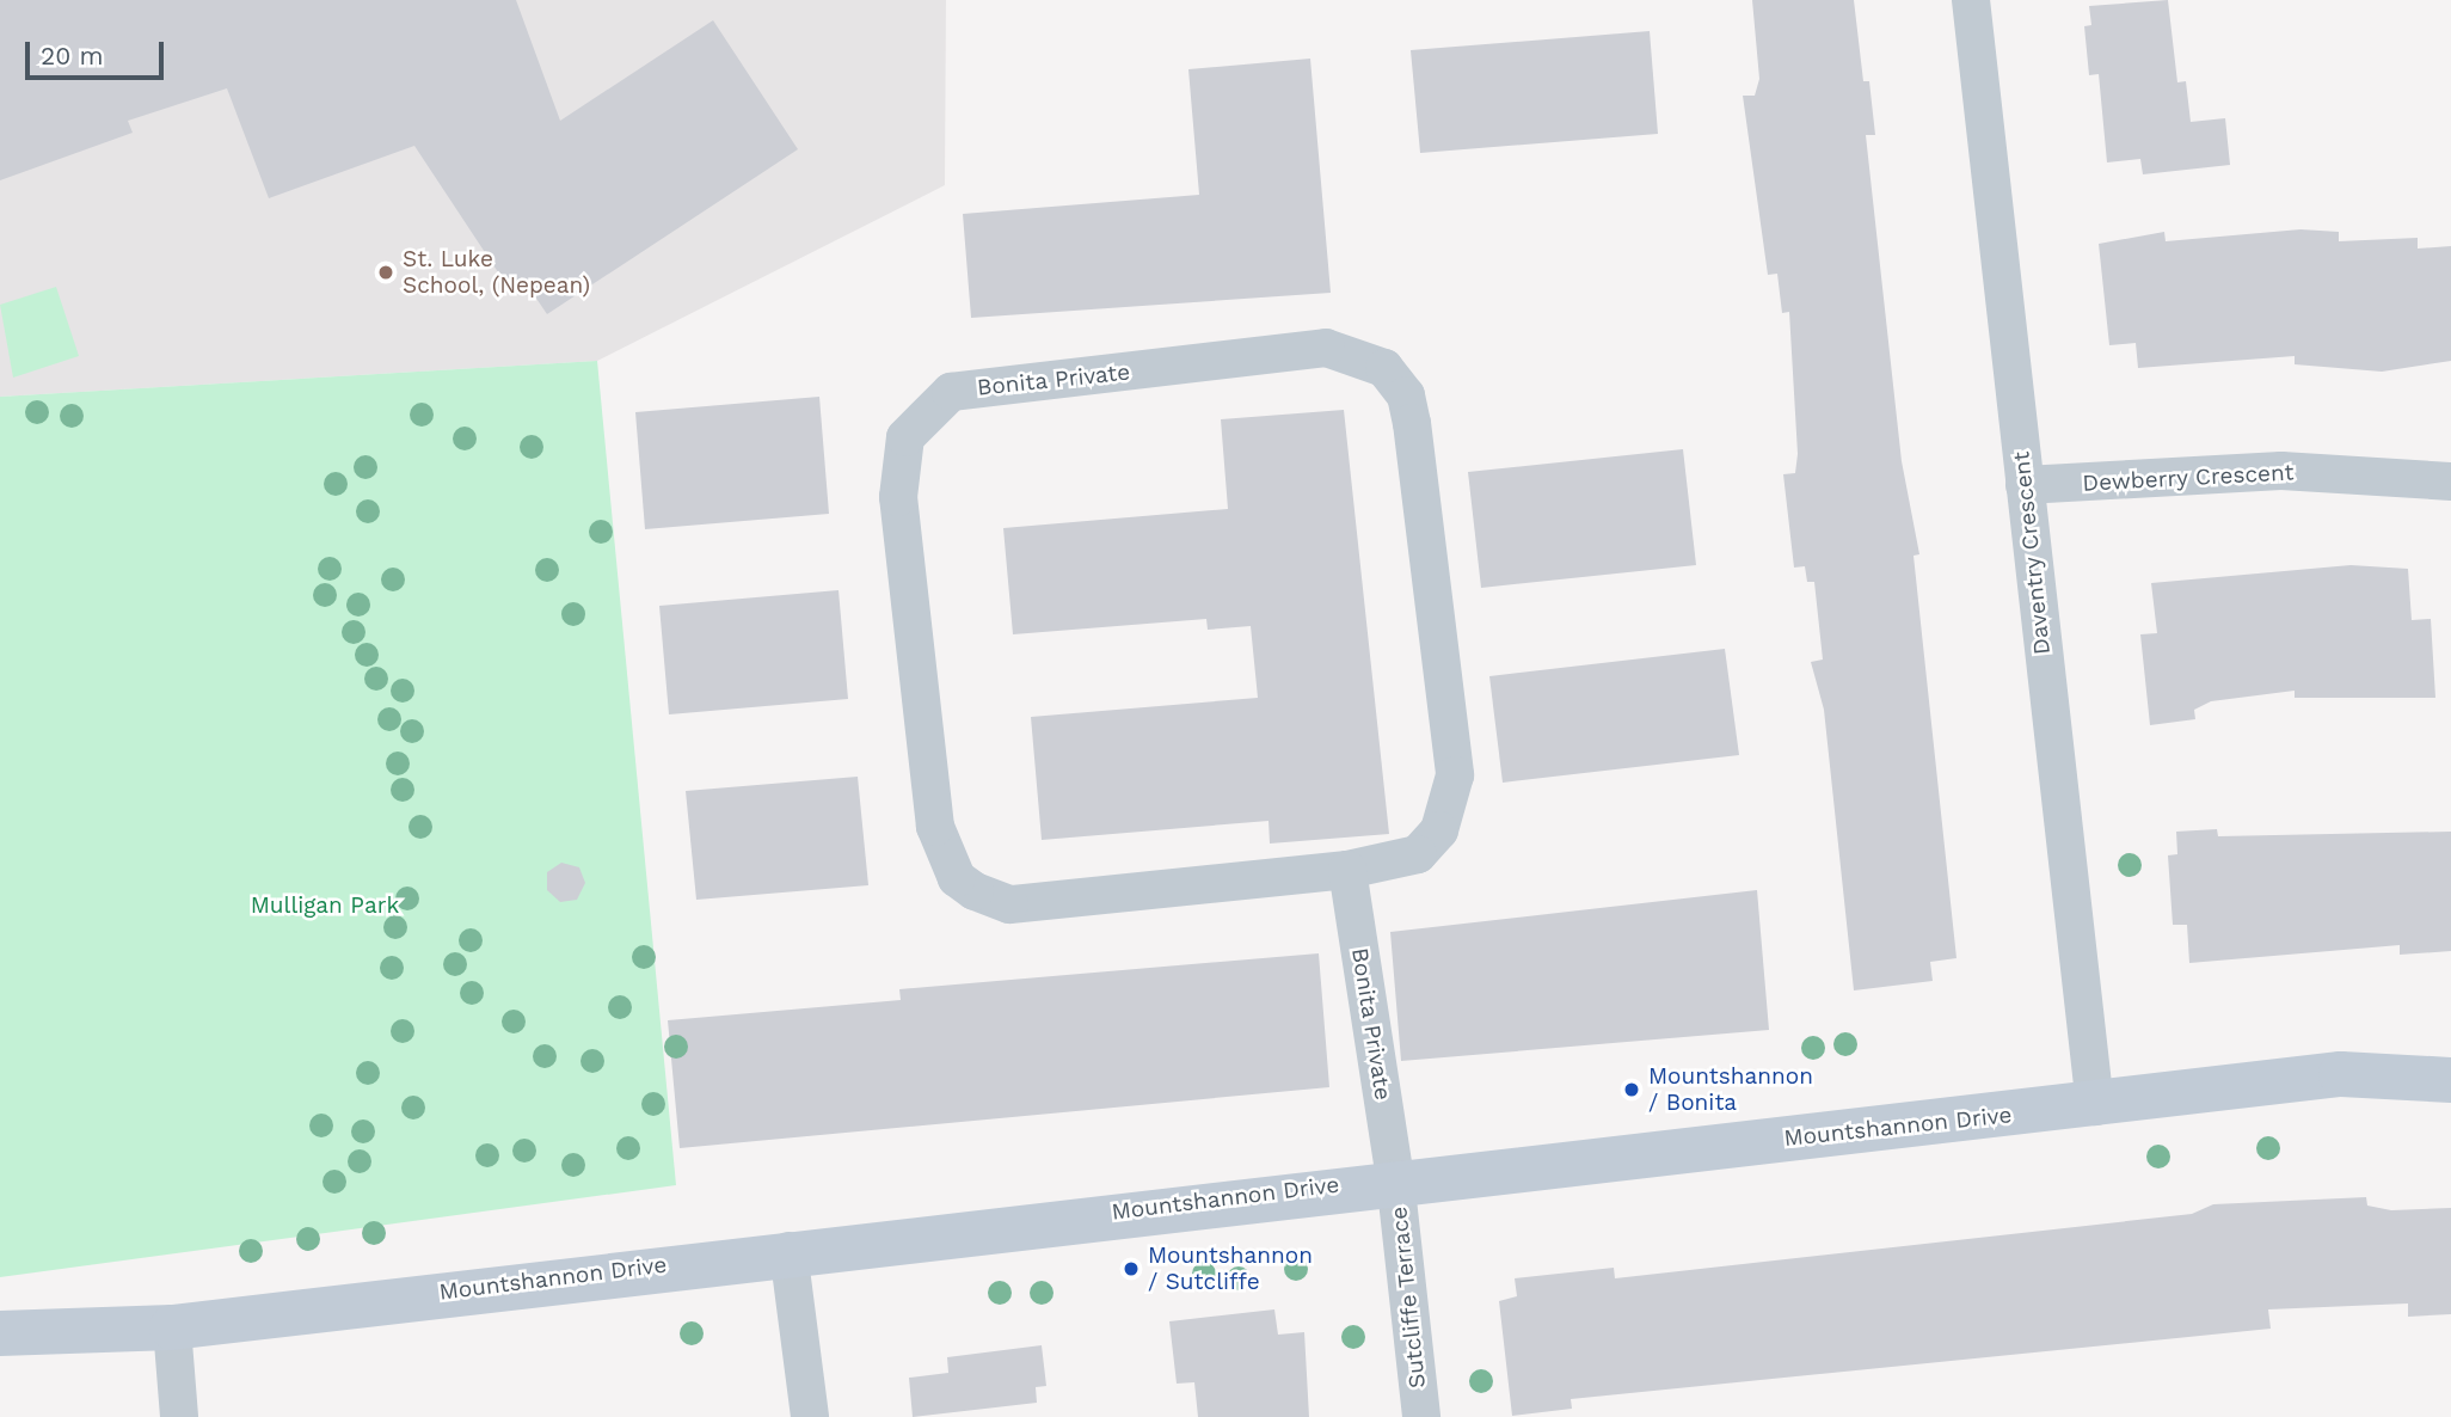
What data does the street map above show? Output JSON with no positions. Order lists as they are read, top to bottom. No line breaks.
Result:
{"streets":{"street":["Bonita Private","Dewberry Crescent","Daventry Crescent","Mountshannon Drive","Sutcliffe Terrace"]},"crossings":[["Bonita Private","Mountshannon Drive"],["Bonita Private","Sutcliffe Terrace"],["Dewberry Crescent","Daventry Crescent"],["Daventry Crescent","Mountshannon Drive"],["Mountshannon Drive","Sutcliffe Terrace"]],"parks":["Mulligan Park"],"places":["St. Luke School, (Nepean)","Mountshannon / Bonita","Mountshannon / Sutcliffe"],"scale_bar":"20 m"}
